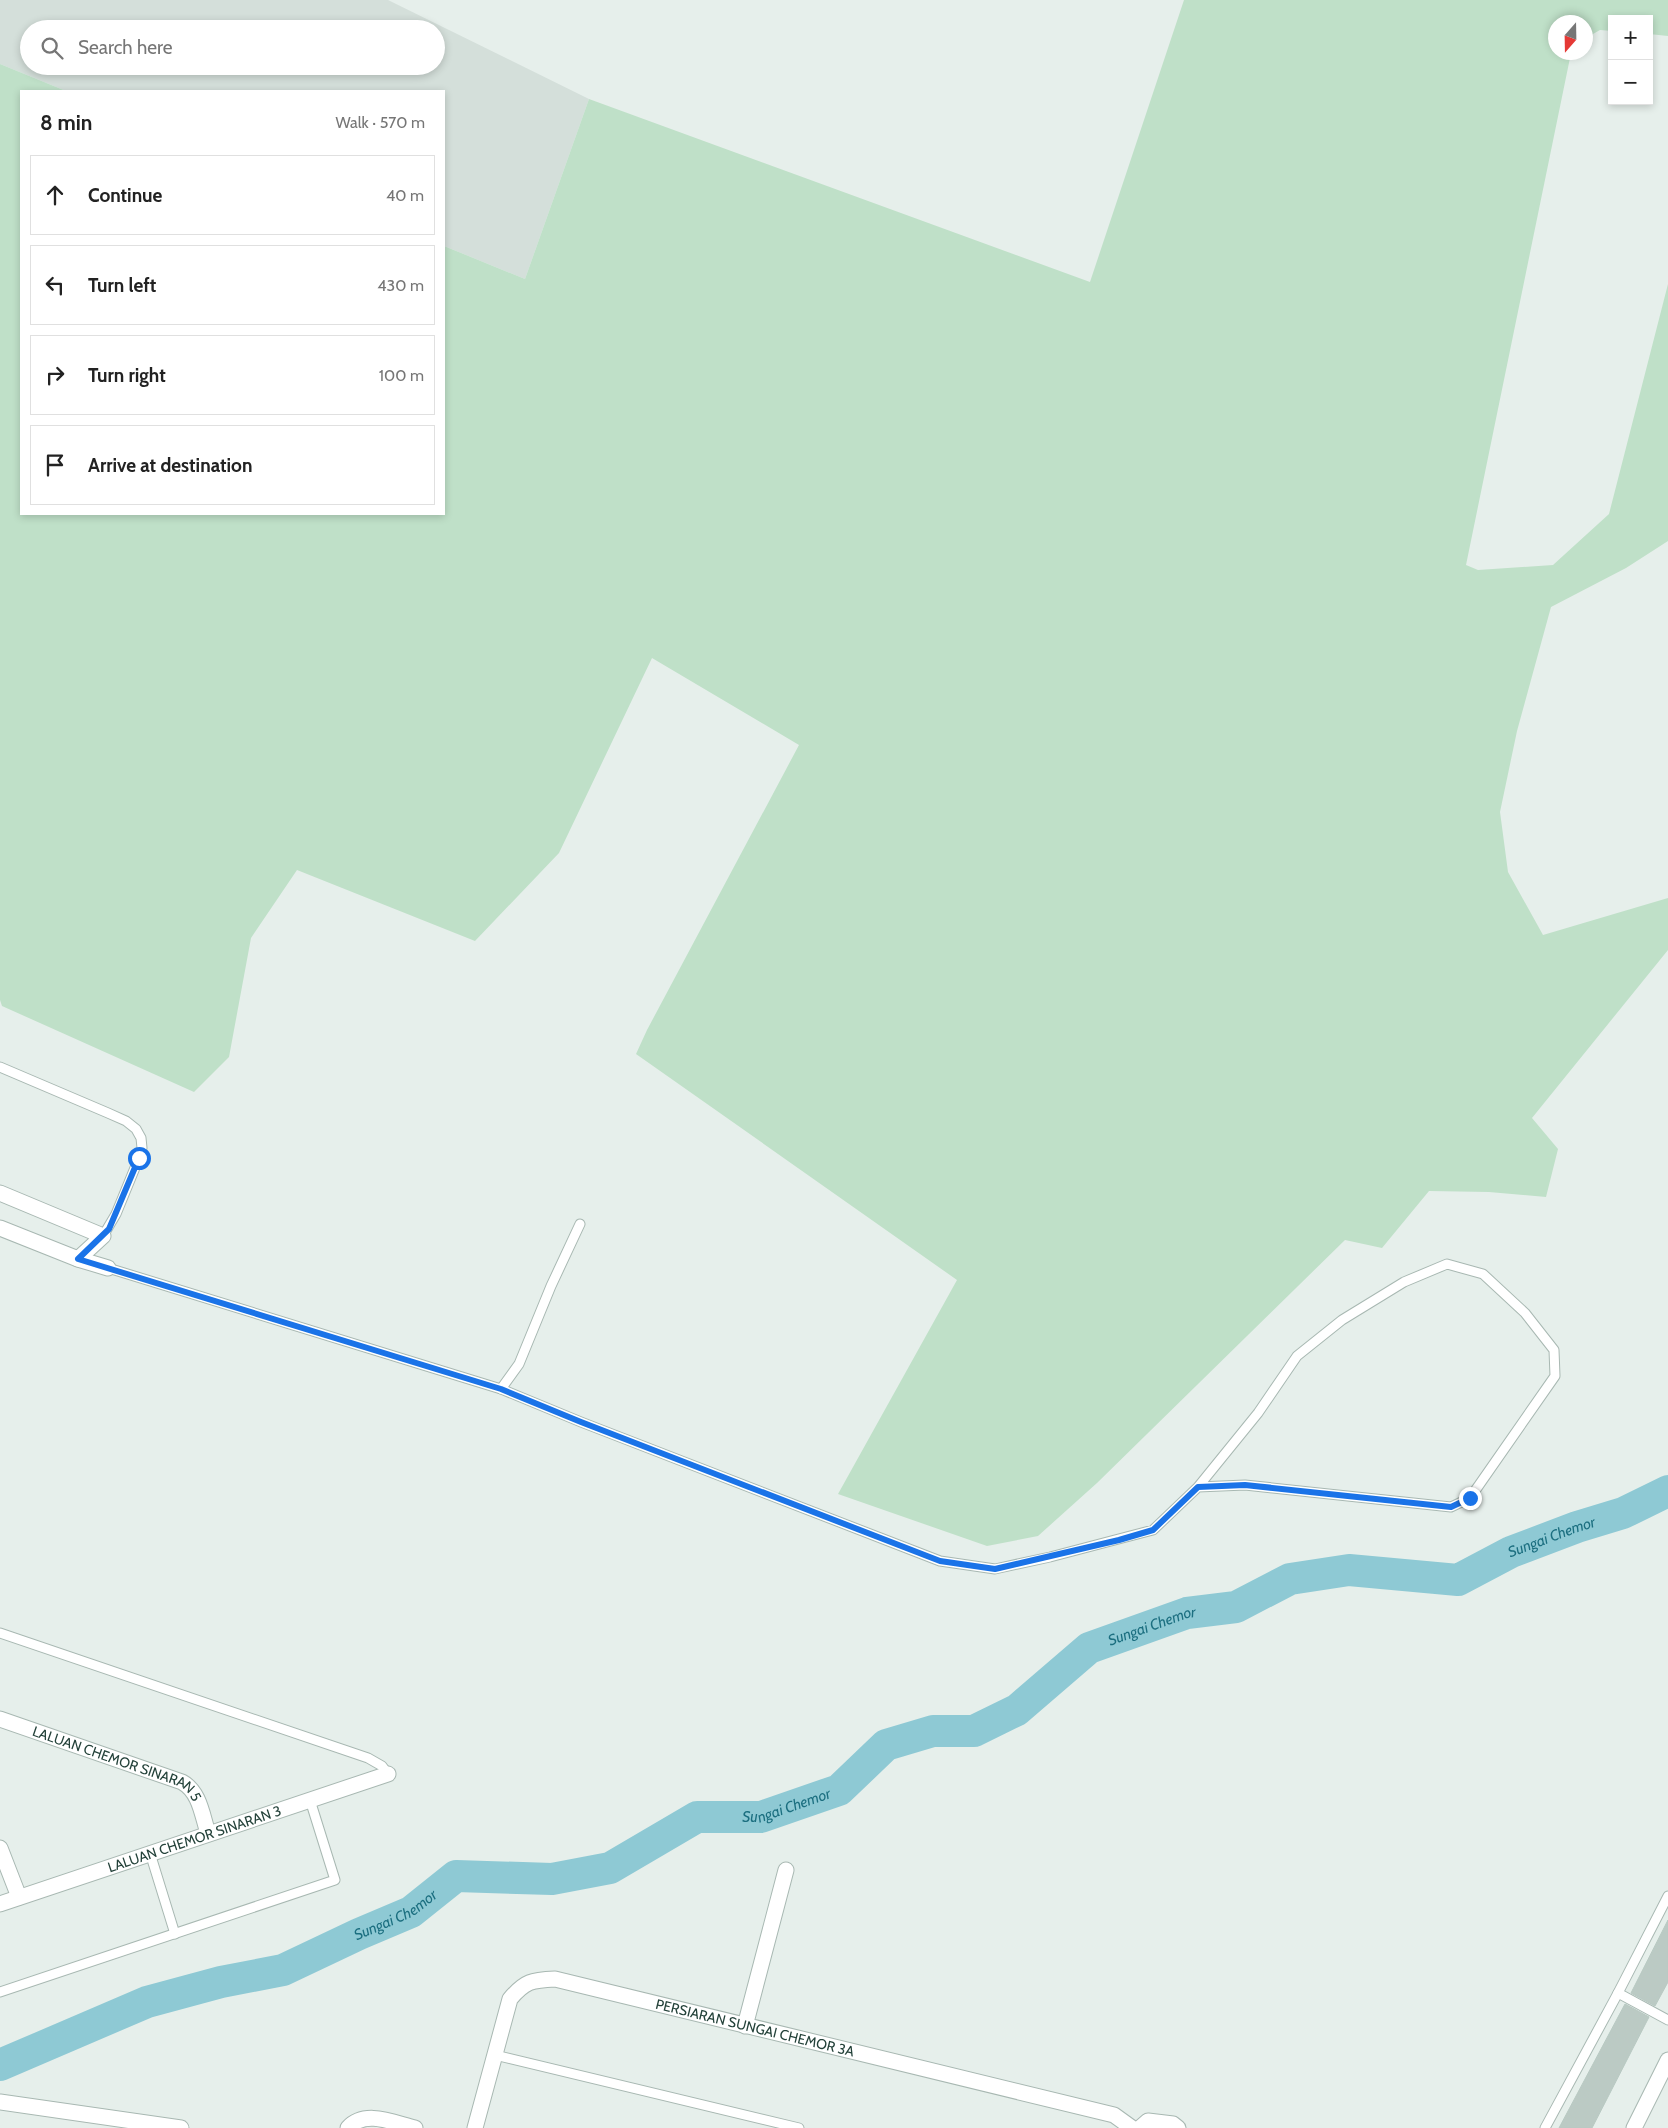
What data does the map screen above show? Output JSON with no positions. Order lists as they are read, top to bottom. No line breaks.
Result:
{"streets":{"street":["LALUAN CHEMOR SINARAN 5","LALUAN CHEMOR SINARAN 3","PERSIARAN SUNGAI CHEMOR 3A"]},"crossings":[["LALUAN CHEMOR SINARAN 5","LALUAN CHEMOR SINARAN 3"]],"water":["Sungai Chemor"],"north":"bottom","page":{"map_buttons":["+","−"],"search":"Search here","heading":["8 min","Walk · 570 m"],"list":[["Continue","40 m"],["Turn left","430 m"],["Turn right","100 m"],"Arrive at destination"]}}
